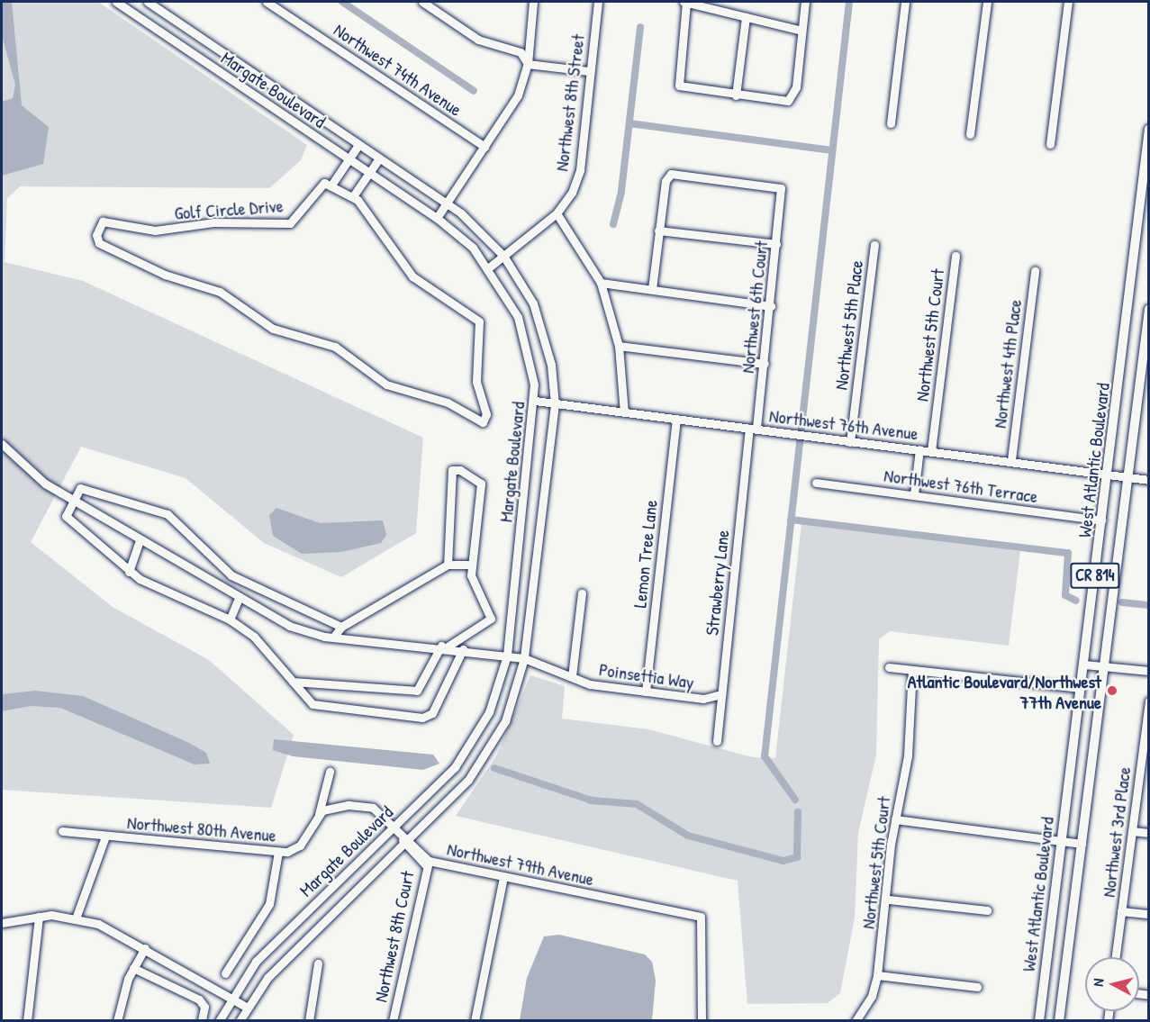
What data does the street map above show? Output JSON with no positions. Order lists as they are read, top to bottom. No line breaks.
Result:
{"streets":{"main road":["West Atlantic Boulevard","CR 814"],"street":["Northwest 74th Avenue","Margate Boulevard","Northwest 8th Street","Golf Circle Drive","Northwest 6th Court","Northwest 5th Place","Northwest 5th Court","Northwest 4th Place","Northwest 76th Avenue","Northwest 76th Terrace","Lemon Tree Lane","Strawberry Lane","Poinsettia Way","Northwest 80th Avenue","Northwest 3rd Place","Northwest 79th Avenue","Northwest 8th Court"]},"crossings":[["Margate Boulevard","Northwest 8th Street"],["Margate Boulevard","Golf Circle Drive"],["Margate Boulevard","Northwest 76th Avenue"],["Margate Boulevard","Poinsettia Way"],["Margate Boulevard","Northwest 80th Avenue"],["Margate Boulevard","Northwest 79th Avenue"],["Northwest 6th Court","Northwest 76th Avenue"],["Northwest 6th Court","Strawberry Lane"],["Northwest 5th Place","Northwest 76th Avenue"],["Northwest 5th Court","Northwest 76th Avenue"],["Northwest 4th Place","Northwest 76th Avenue"],["Northwest 76th Avenue","West Atlantic Boulevard"],["Northwest 76th Avenue","Lemon Tree Lane"],["Northwest 76th Avenue","Strawberry Lane"],["West Atlantic Boulevard","Northwest 76th Terrace"],["Lemon Tree Lane","Poinsettia Way"],["Strawberry Lane","Poinsettia Way"],["Northwest 79th Avenue","Northwest 8th Court"]],"places":["Atlantic Boulevard/Northwest 77th Avenue"],"north":"left"}
